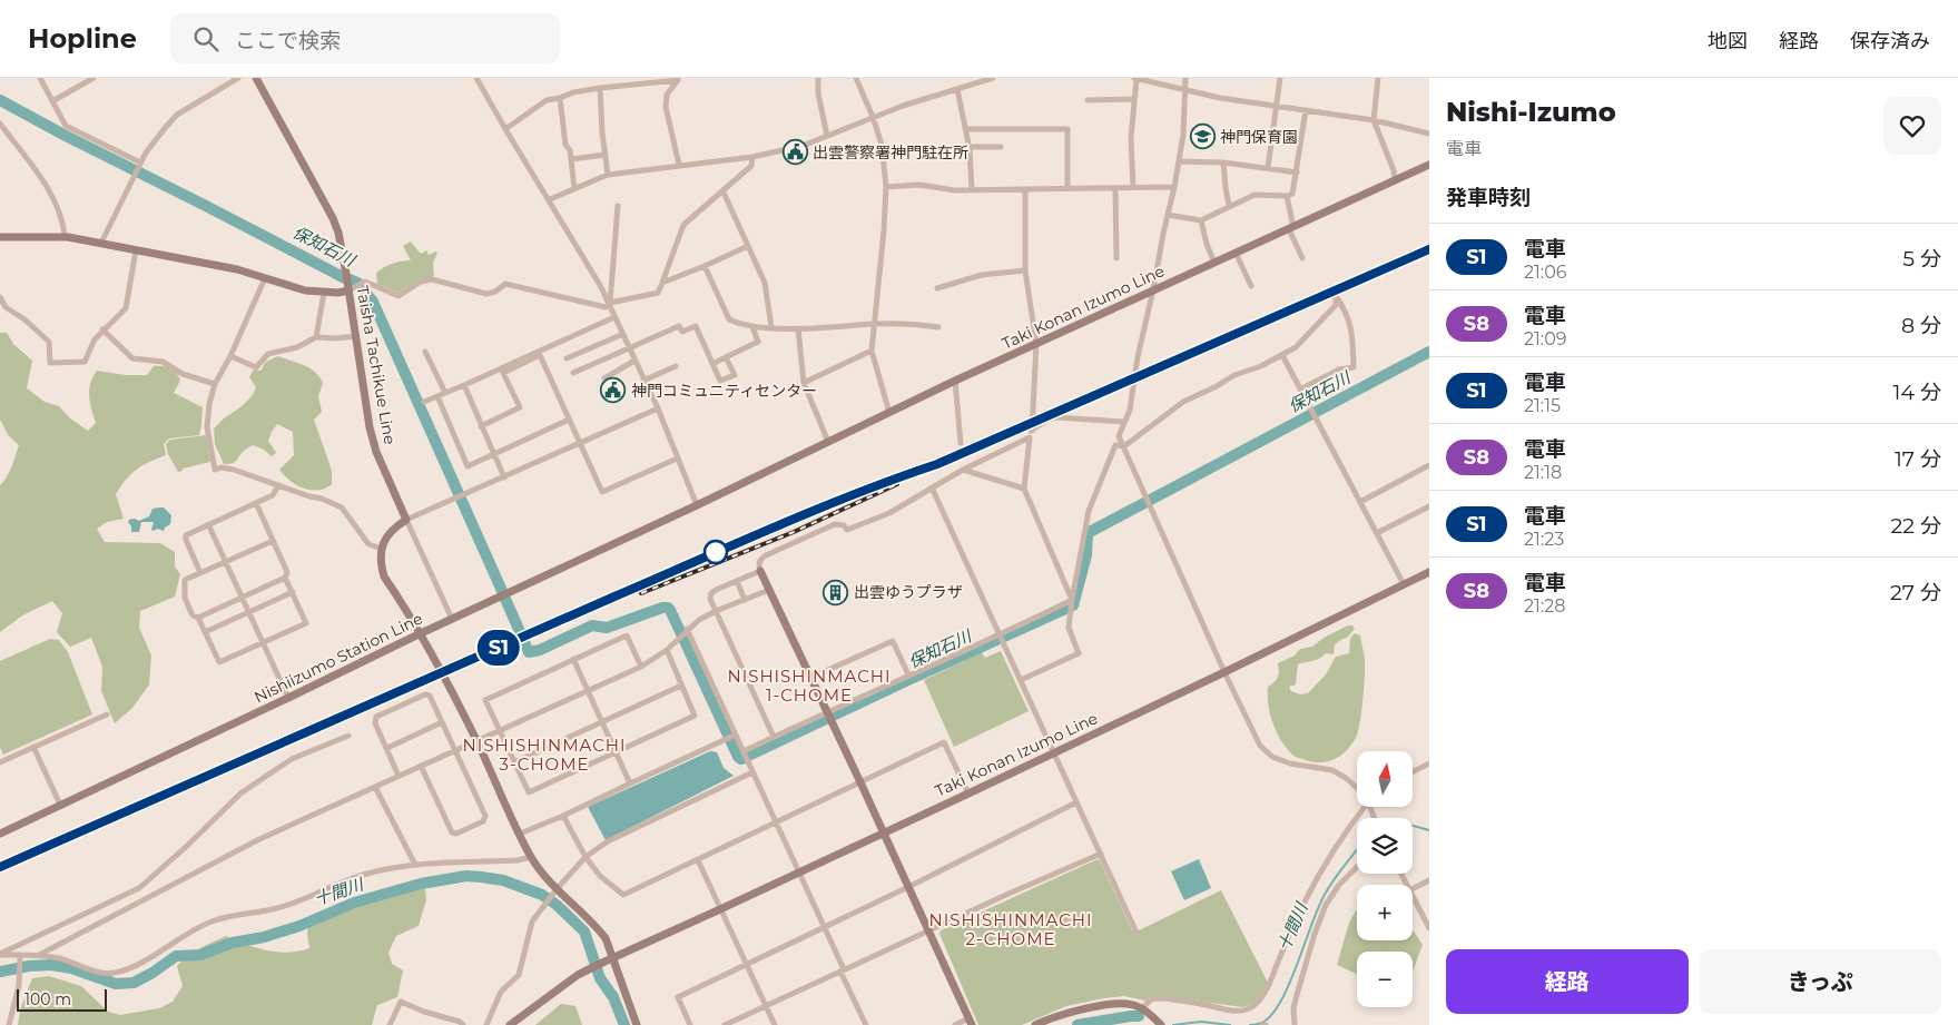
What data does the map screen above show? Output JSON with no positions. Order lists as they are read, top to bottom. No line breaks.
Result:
{"streets":{"main road":["Taki Konan Izumo Line","Taisha Tachikue Line","Nishiizumo Station Line"]},"crossings":[["Taki Konan Izumo Line","Nishiizumo Station Line"]],"districts":["NISHISHINMACHI 1-CHOME","NISHISHINMACHI 3-CHOME","NISHISHINMACHI 2-CHOME"],"water":["保知石川","十間川"],"places":{"school or university":["神門保育園"],"public building":["出雲警察署神門駐在所","神門コミュニティセンター"],"building":["出雲ゆうプラザ"]},"scale_bar":"100 m","north":"top","page":{"header":"Hopline","search":"ここで検索","nav":["地図","経路","保存済み"],"on_map":"S1","heading":[["Nishi-Izumo","電車"],"発車時刻"],"list":[{"mark":"S1","name":"電車","note":"21:06","value":"5 分"},{"mark":"S8","name":"電車","note":"21:09","value":"8 分"},{"mark":"S1","name":"電車","note":"21:15","value":"14 分"},{"mark":"S8","name":"電車","note":"21:18","value":"17 分"},{"mark":"S1","name":"電車","note":"21:23","value":"22 分"},{"mark":"S8","name":"電車","note":"21:28","value":"27 分"}],"map_buttons":["+","−"],"buttons":["経路","きっぷ"],"scale":"100 m"}}
